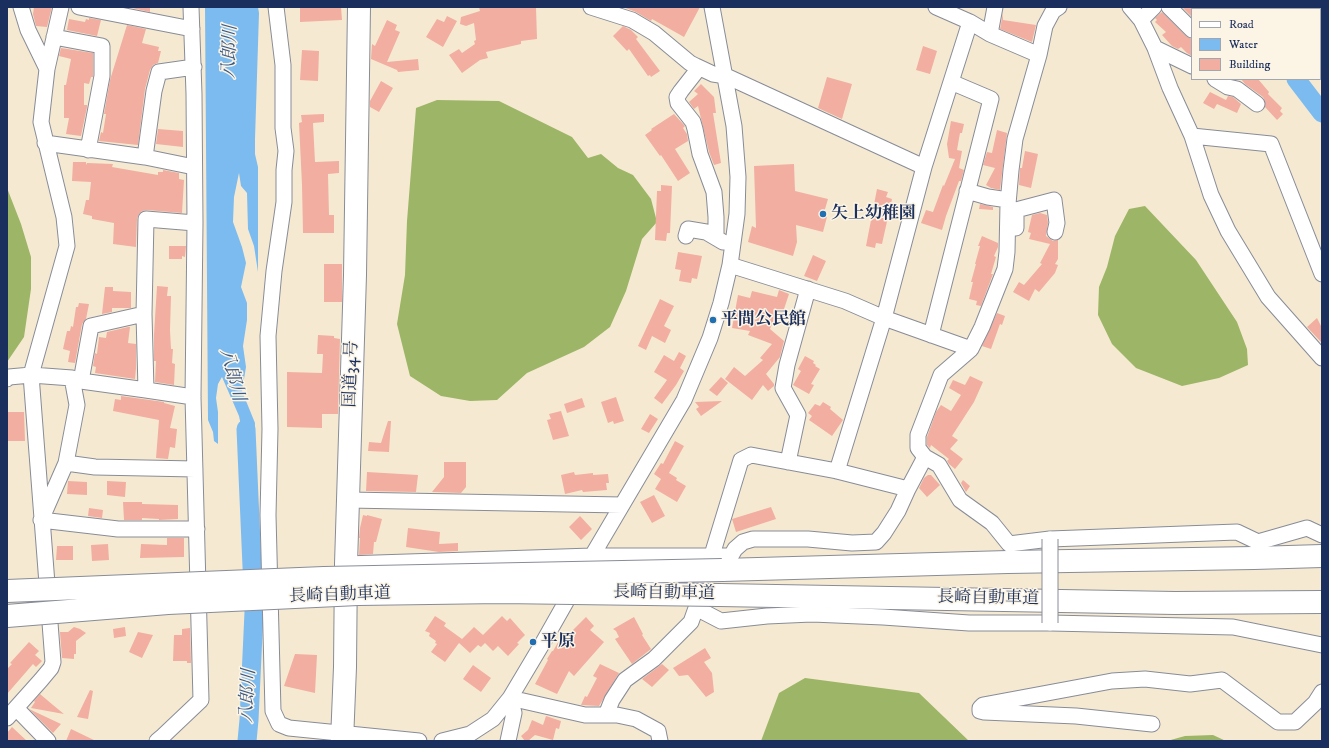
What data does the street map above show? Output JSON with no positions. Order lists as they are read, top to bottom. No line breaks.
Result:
{"streets":{"highway":["国道34号","長崎自動車道"]},"water":["八郎川"],"places":["矢上幼稚園","平間公民館","平原"],"legend":["Road","Water","Building"]}
